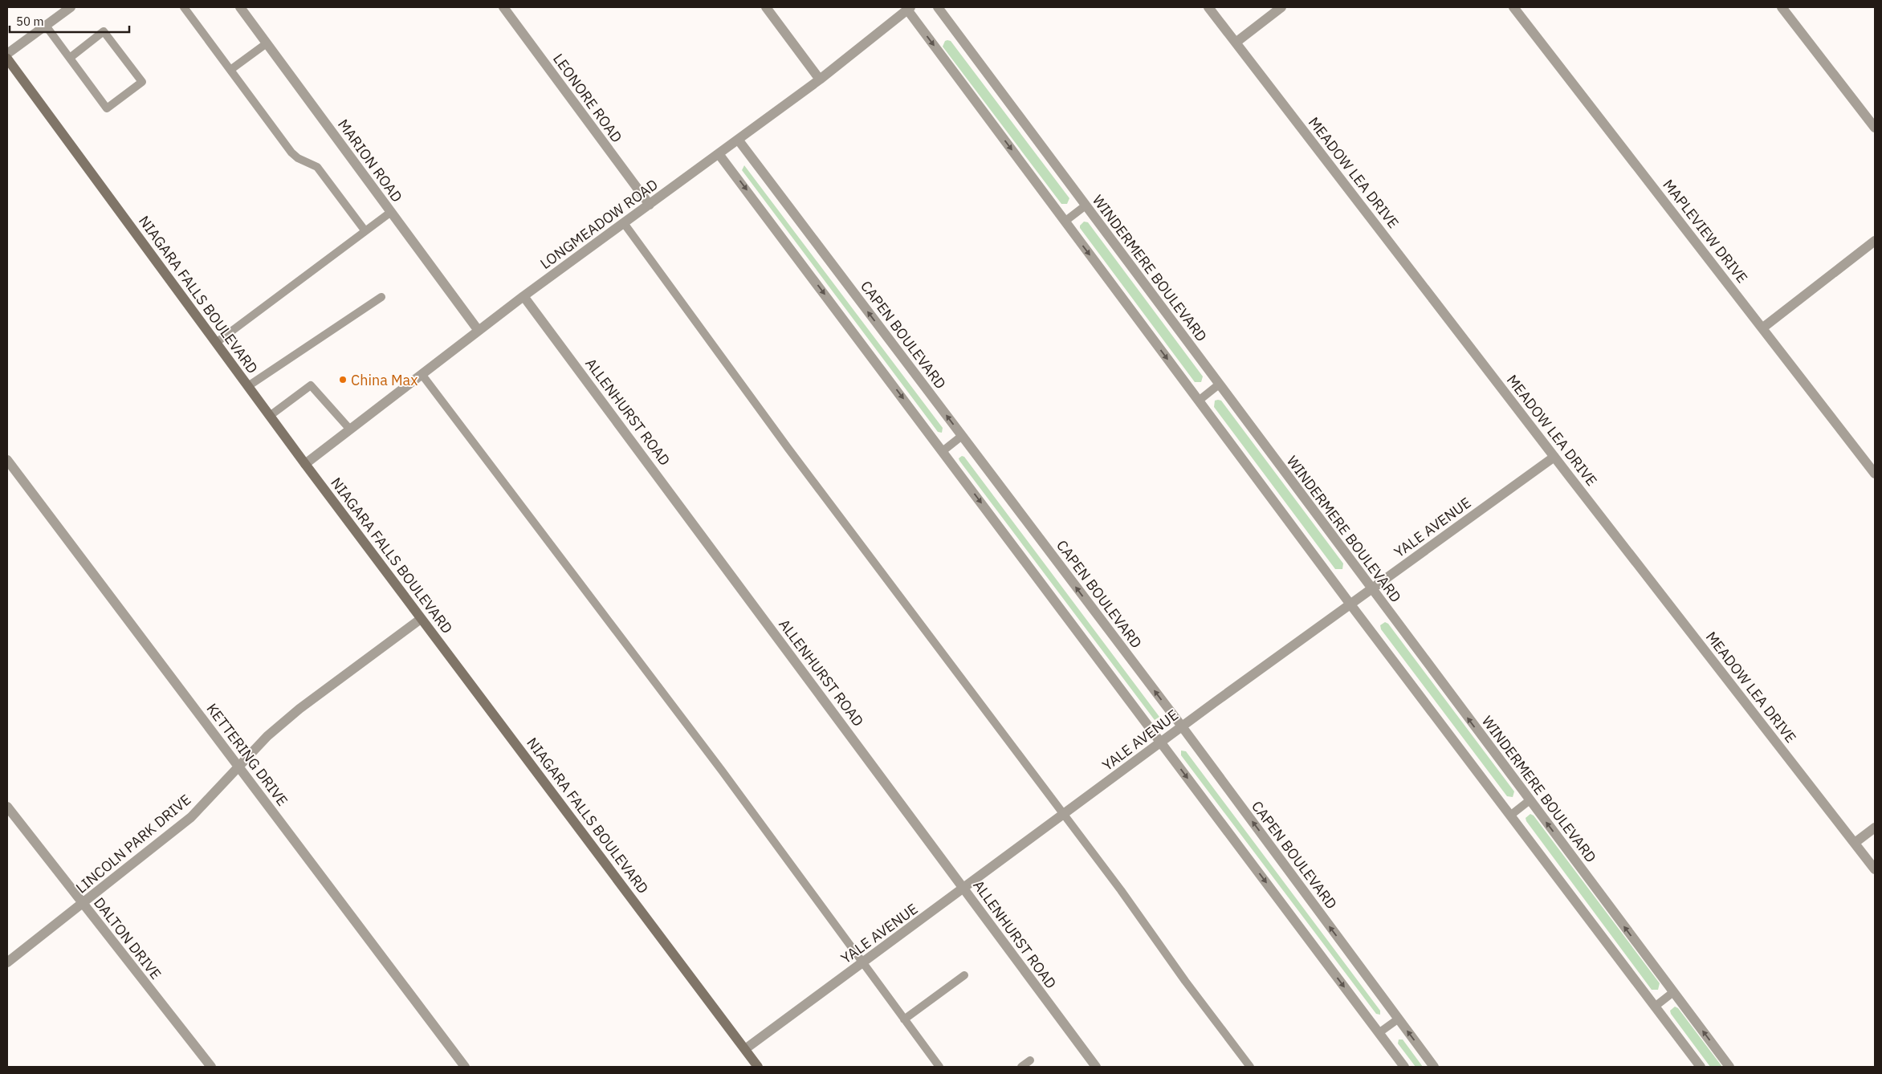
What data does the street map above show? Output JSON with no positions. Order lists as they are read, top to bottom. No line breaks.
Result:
{"streets":{"main road":["NIAGARA FALLS BOULEVARD"],"street":["LEONORE ROAD","MARION ROAD","MEADOW LEA DRIVE","LONGMEADOW ROAD","MAPLEVIEW DRIVE","WINDERMERE BOULEVARD","CAPEN BOULEVARD","ALLENHURST ROAD","YALE AVENUE","KETTERING DRIVE","LINCOLN PARK DRIVE","DALTON DRIVE"]},"crossings":[["LEONORE ROAD","LONGMEADOW ROAD"],["MARION ROAD","LONGMEADOW ROAD"],["MEADOW LEA DRIVE","YALE AVENUE"],["LONGMEADOW ROAD","NIAGARA FALLS BOULEVARD"],["LONGMEADOW ROAD","CAPEN BOULEVARD"],["LONGMEADOW ROAD","ALLENHURST ROAD"],["WINDERMERE BOULEVARD","YALE AVENUE"],["NIAGARA FALLS BOULEVARD","YALE AVENUE"],["NIAGARA FALLS BOULEVARD","LINCOLN PARK DRIVE"],["CAPEN BOULEVARD","YALE AVENUE"],["ALLENHURST ROAD","YALE AVENUE"],["KETTERING DRIVE","LINCOLN PARK DRIVE"],["LINCOLN PARK DRIVE","DALTON DRIVE"]],"places":["China Max"],"scale_bar":"50 m"}
